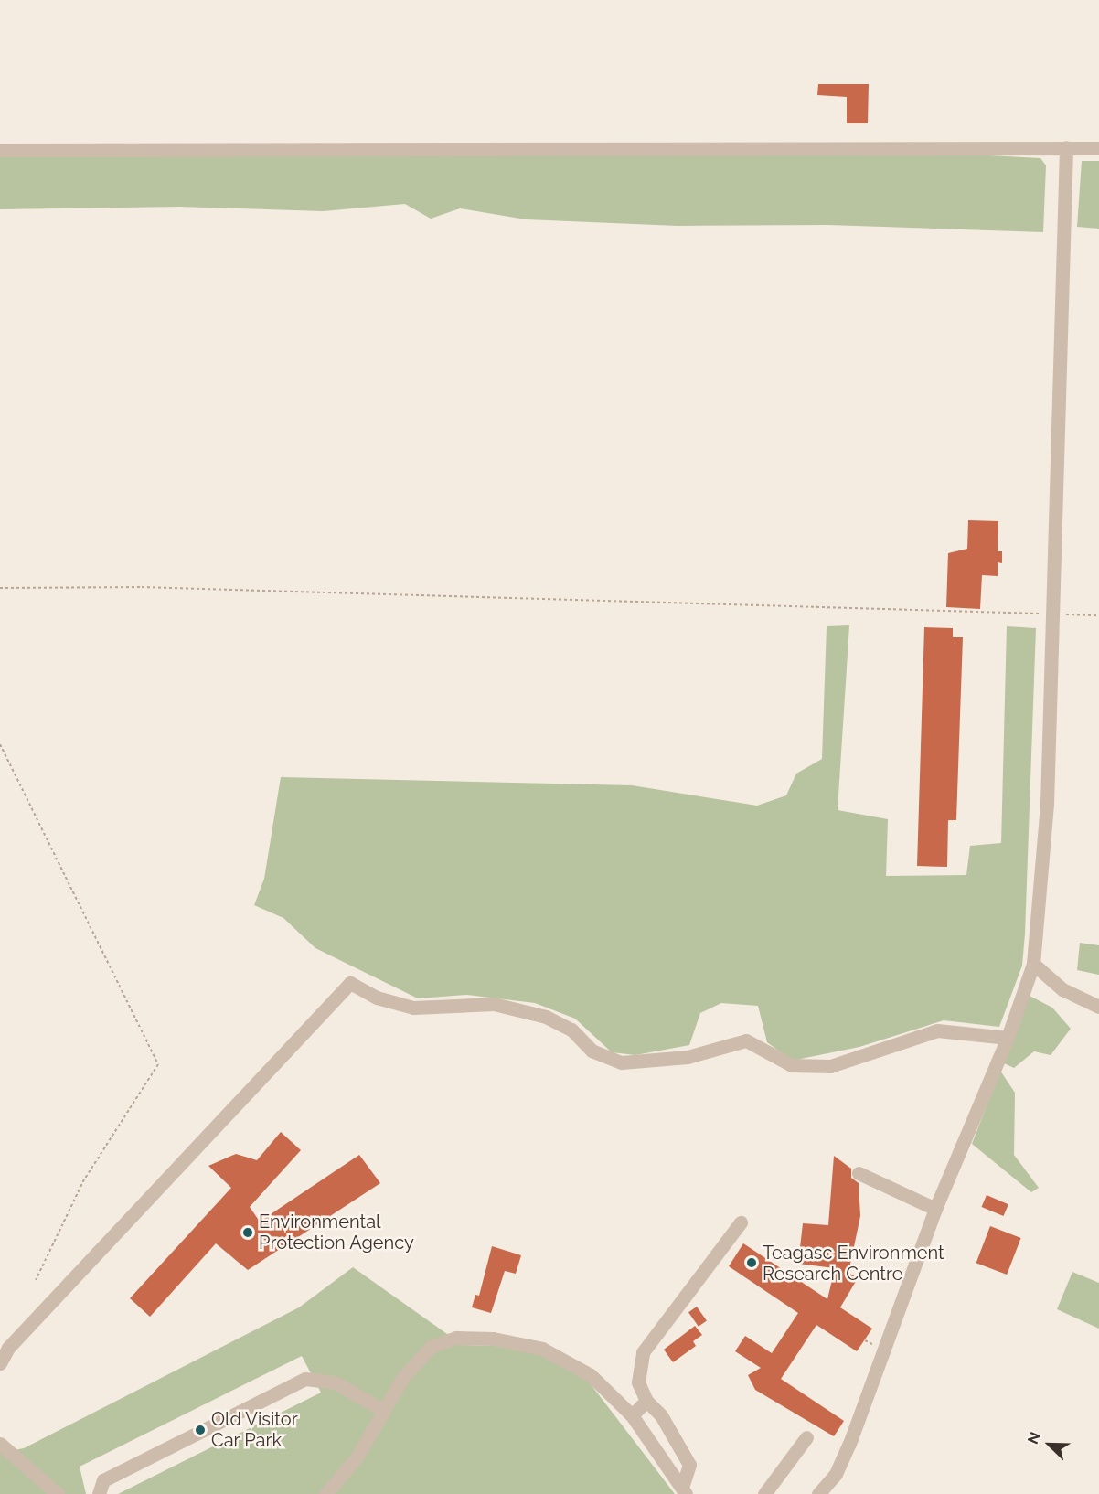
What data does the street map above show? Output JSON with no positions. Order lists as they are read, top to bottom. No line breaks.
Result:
{"places":["Environmental Protection Agency","Teagasc Environment Research Centre","Old Visitor Car Park"],"north":"top left"}
